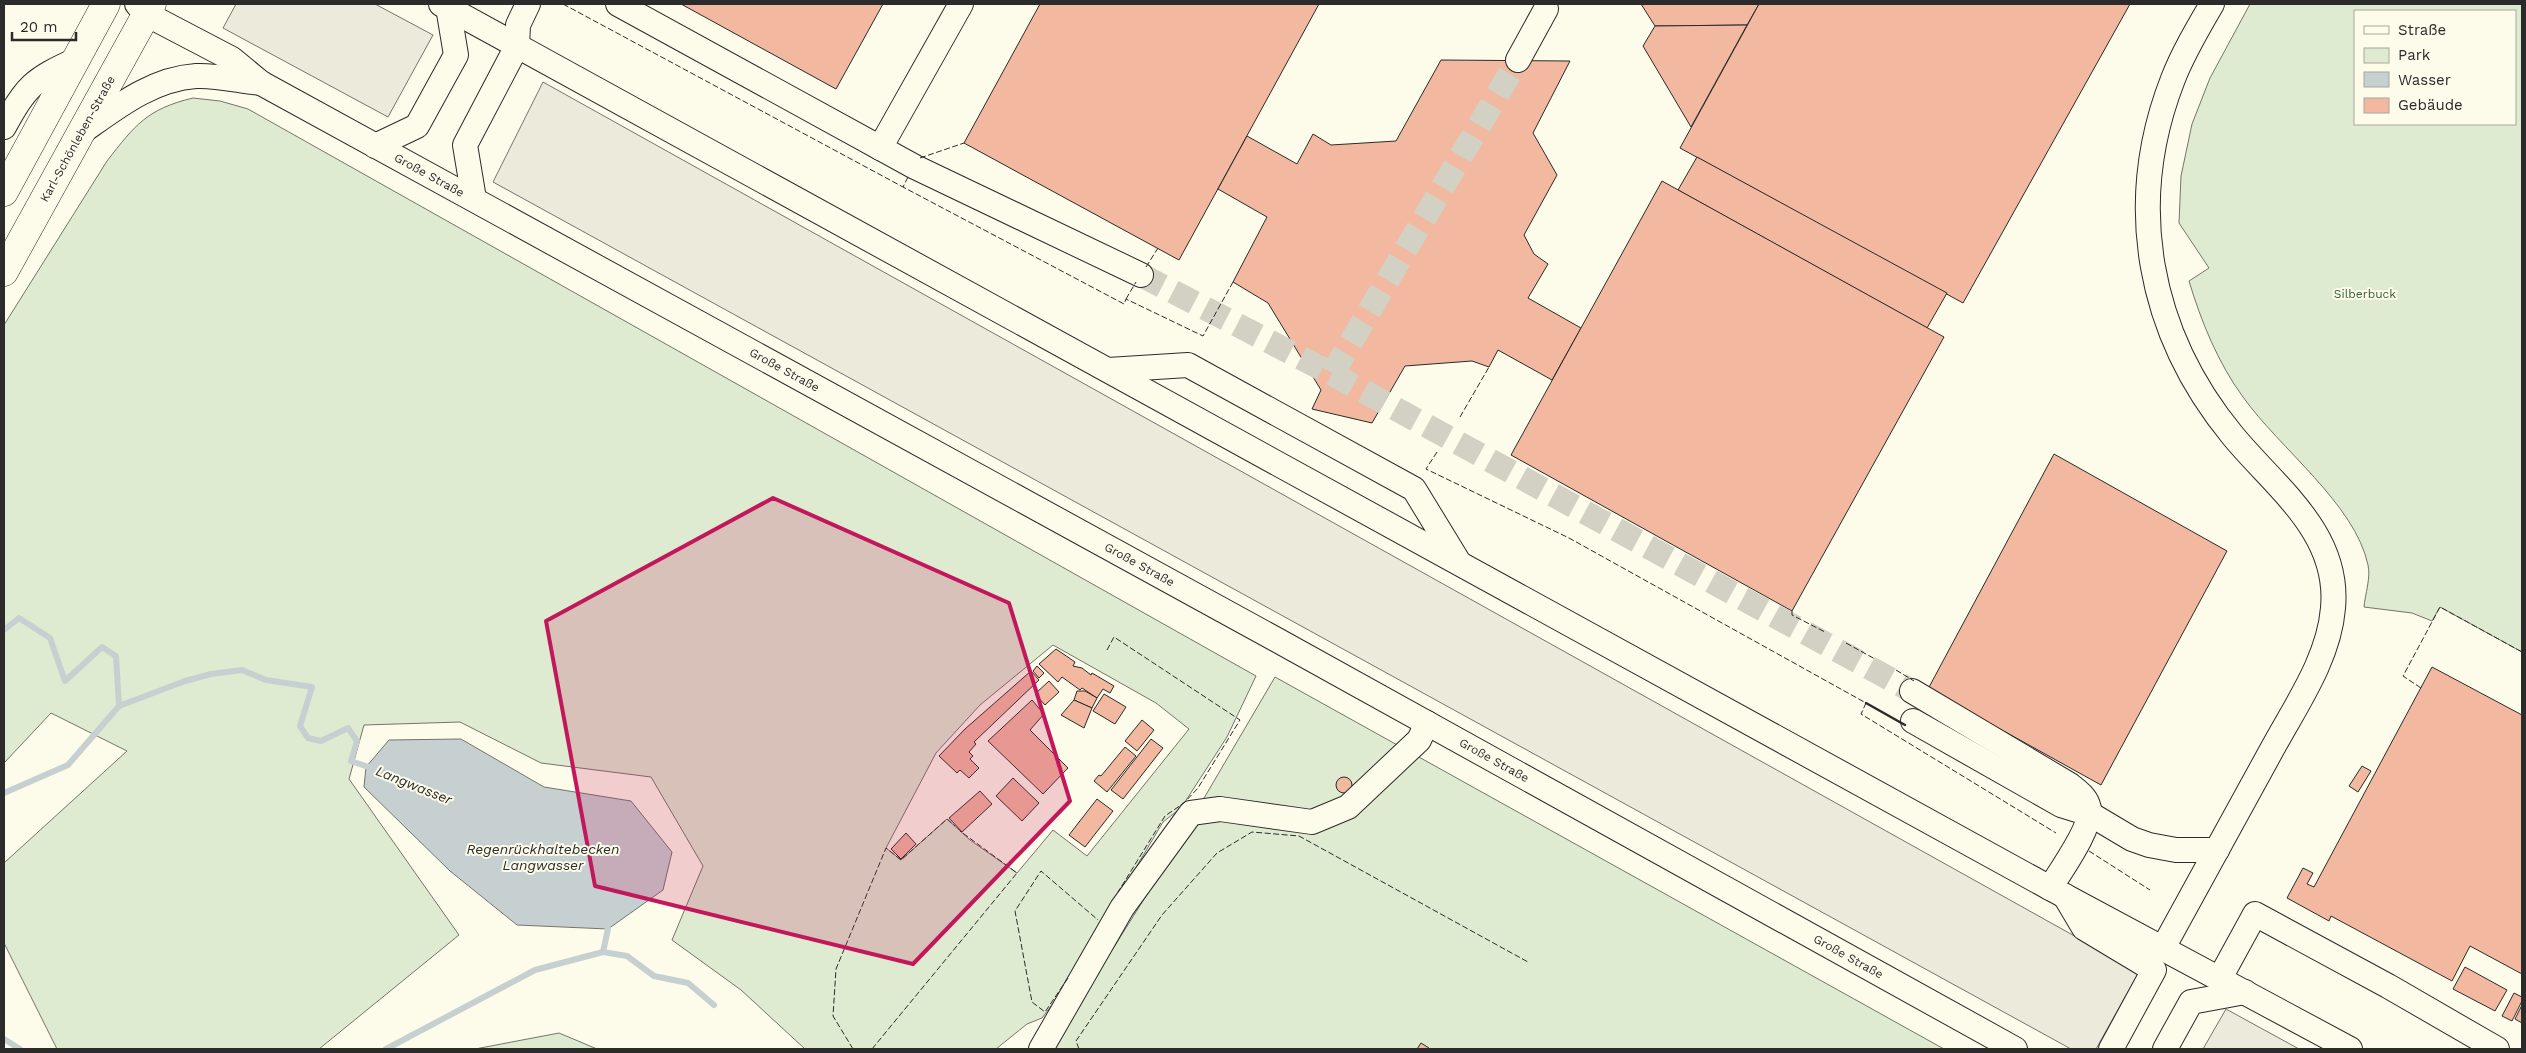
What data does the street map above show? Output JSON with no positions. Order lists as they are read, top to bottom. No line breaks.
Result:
{"streets":{"main road":["Karl-Schönleben-Straße"],"lane":["Große Straße"]},"crossings":[["Karl-Schönleben-Straße","Große Straße"]],"water":["Langwasser","Regenrückhaltebecken Langwasser"],"parks":["Silberbuck"],"legend":["Straße","Park","Wasser","Gebäude"],"scale_bar":"20 m"}
